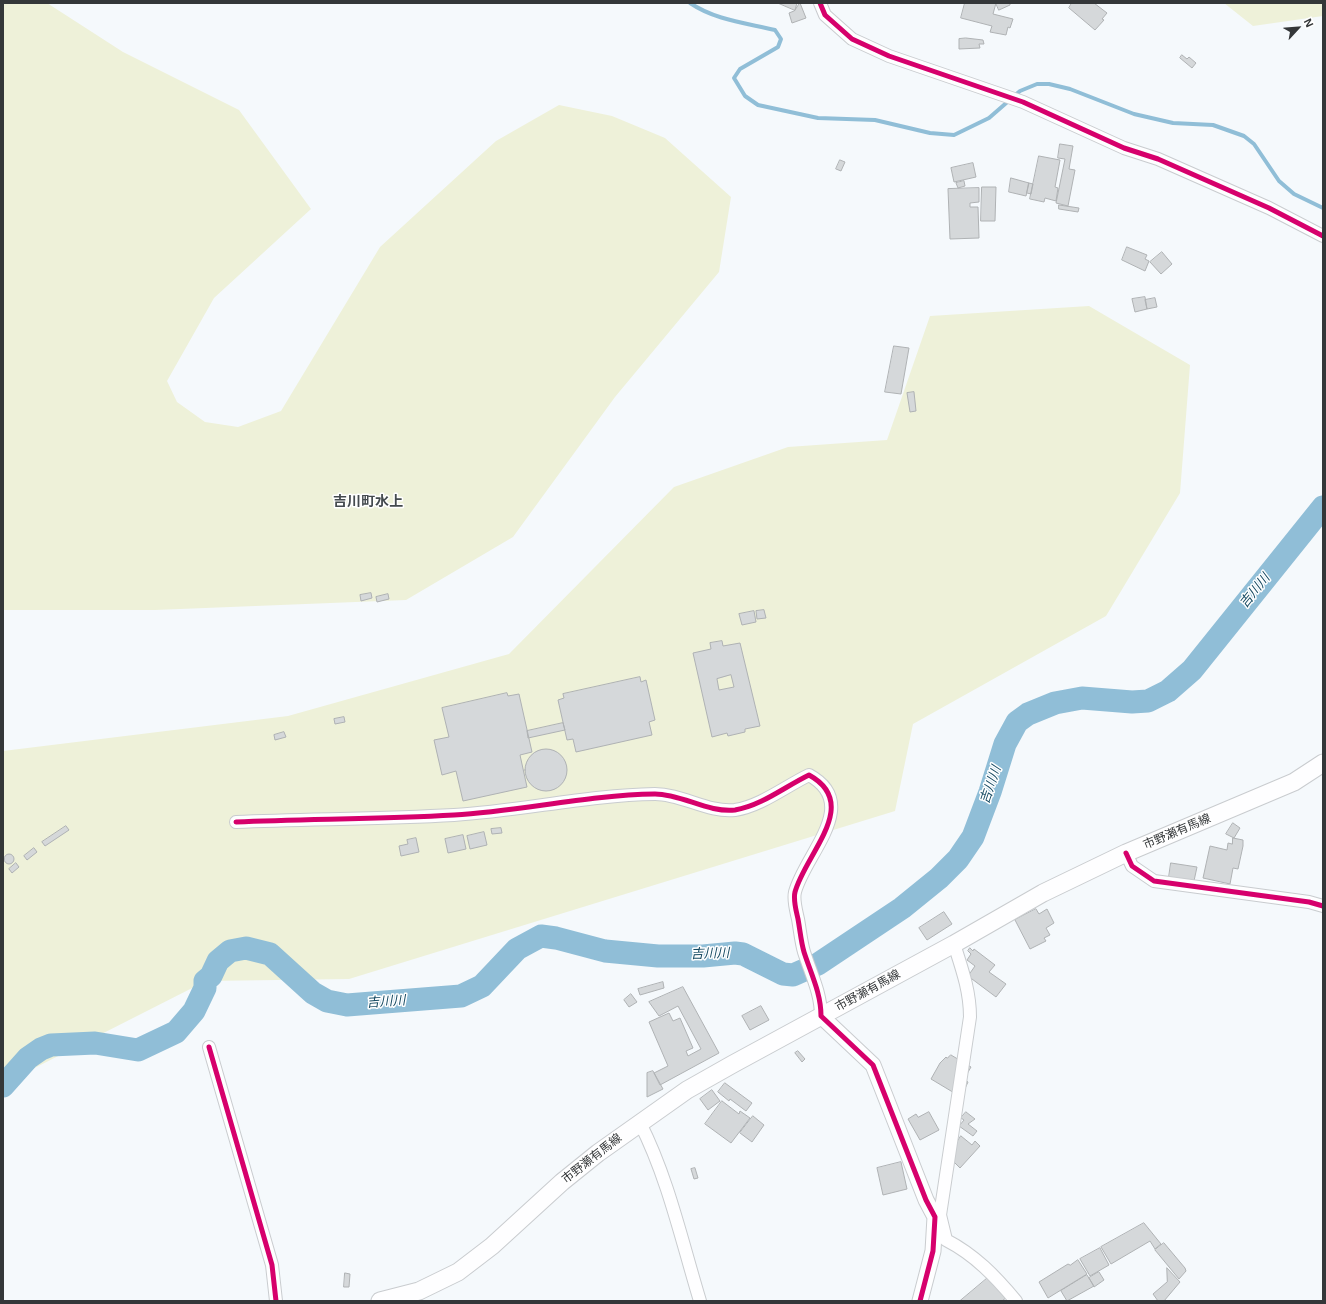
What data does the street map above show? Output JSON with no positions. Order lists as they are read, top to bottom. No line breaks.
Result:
{"streets":{"main road":["市野瀬有馬線"]},"districts":["吉川町水上"],"water":["吉川川"],"north":"top right"}
